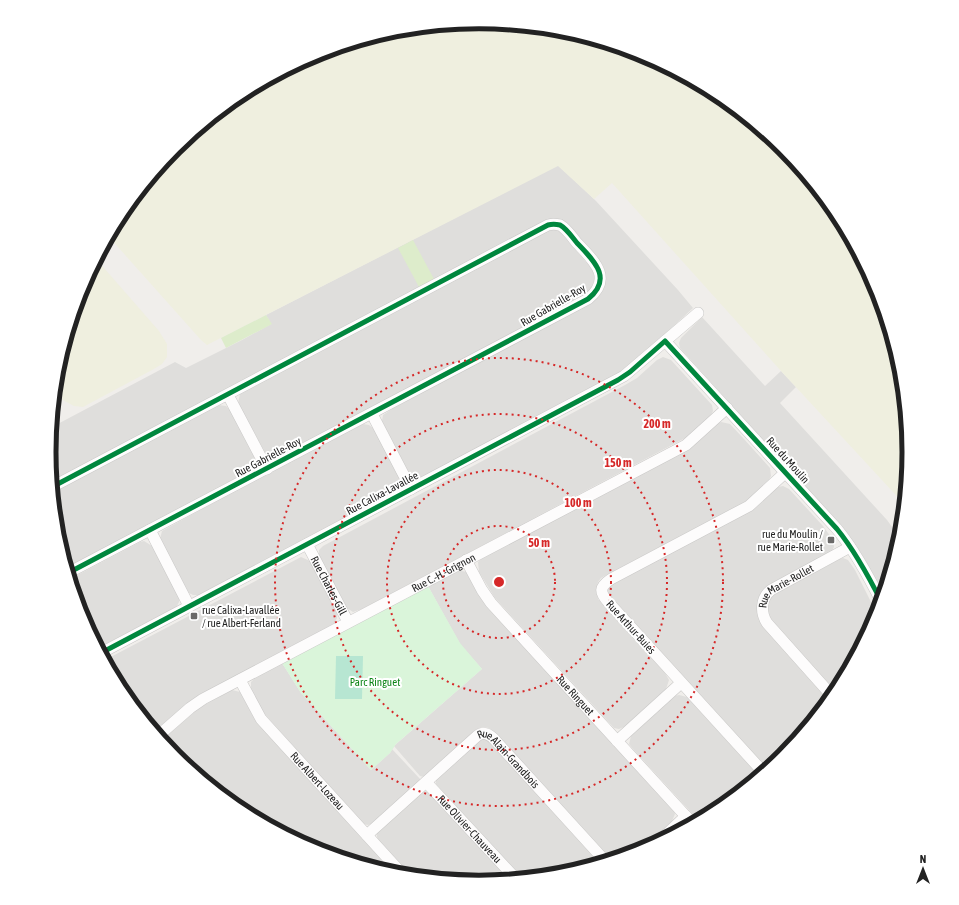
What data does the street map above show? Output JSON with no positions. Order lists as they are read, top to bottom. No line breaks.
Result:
{"streets":{"street":["Rue Gabrielle-Roy","Rue du Moulin","Rue Calixa-Lavallée","Rue C.-H.-Grignon","Rue Charles-Gill","Rue Marie-Rollet","Rue Arthur-Buies","Rue Ringuet","Rue Alain-Grandbois","Rue Albert-Lozeau","Rue Olivier-Chauveau"]},"crossings":[["Rue du Moulin","Rue Calixa-Lavallée"],["Rue du Moulin","Rue C.-H.-Grignon"],["Rue du Moulin","Rue Marie-Rollet"],["Rue du Moulin","Rue Arthur-Buies"],["Rue Calixa-Lavallée","Rue Charles-Gill"],["Rue C.-H.-Grignon","Rue Charles-Gill"],["Rue C.-H.-Grignon","Rue Ringuet"],["Rue C.-H.-Grignon","Rue Albert-Lozeau"],["Rue Alain-Grandbois","Rue Albert-Lozeau"],["Rue Alain-Grandbois","Rue Olivier-Chauveau"]],"parks":["Parc Ringuet"],"places":{"transit":["rue du Moulin / rue Marie-Rollet","rue Calixa-Lavallée / rue Albert-Ferland"]},"north":"top","rings":["200 m","150 m","100 m","50 m"]}
